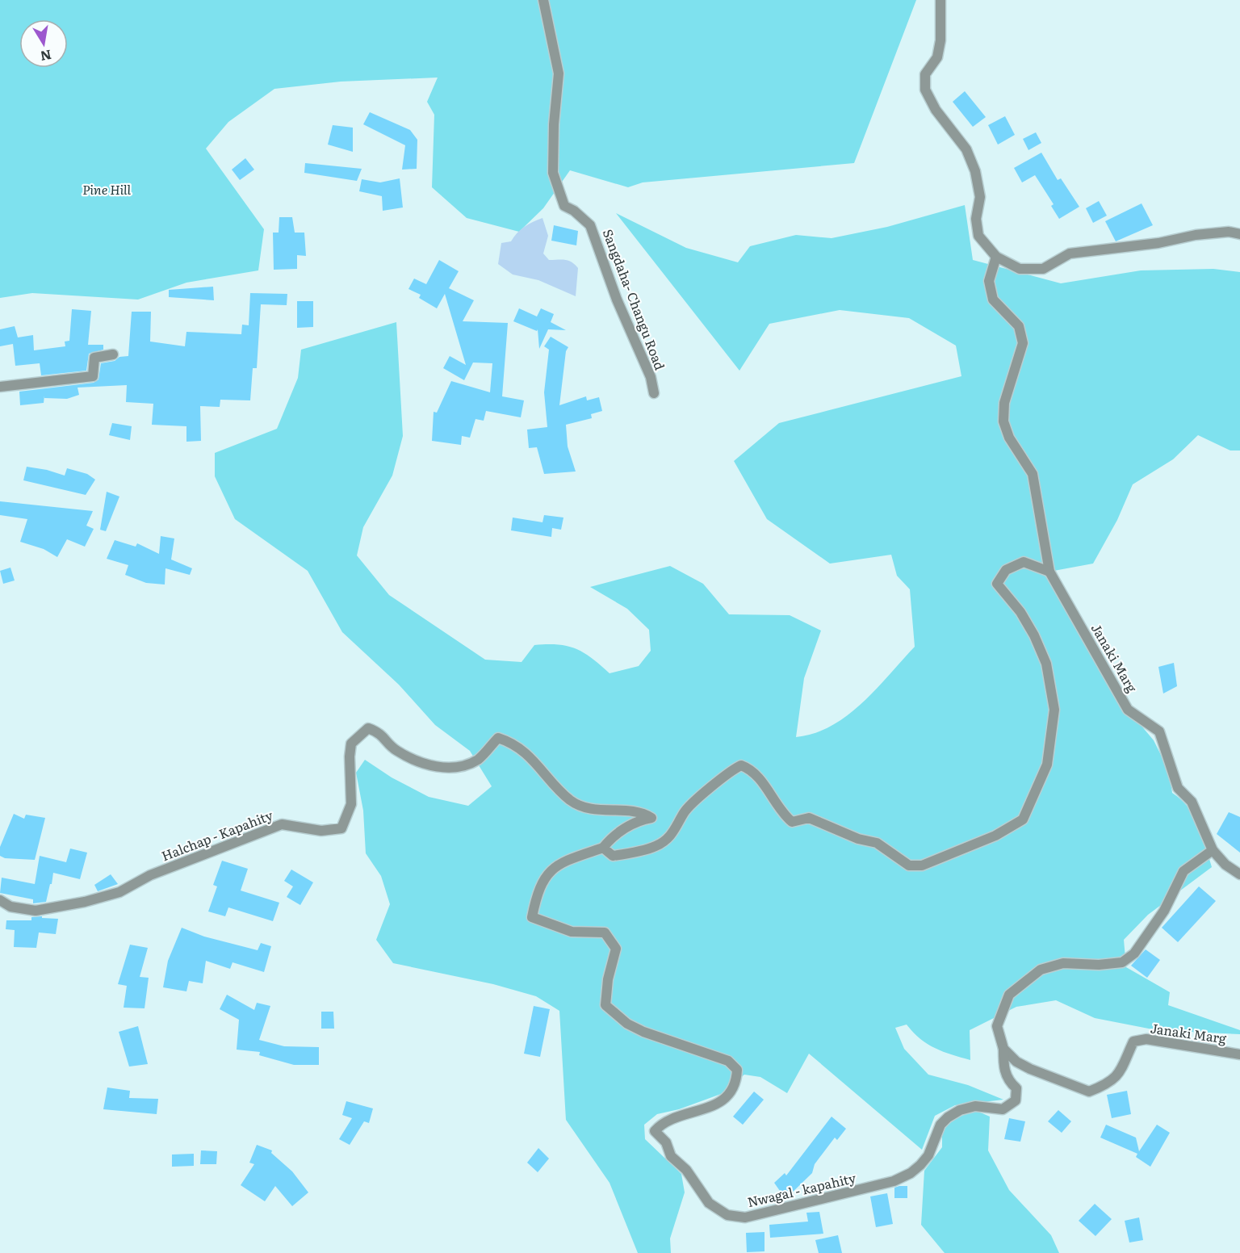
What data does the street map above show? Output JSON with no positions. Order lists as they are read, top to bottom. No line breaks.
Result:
{"streets":{"street":["Sangdaha- Changu Road","Janaki Marg","Halchap - Kapahity","Nwagal - kapahity"]},"crossings":[["Janaki Marg","Nwagal - kapahity"],["Halchap - Kapahity","Nwagal - kapahity"]],"parks":["Pine Hill"],"north":"bottom"}
